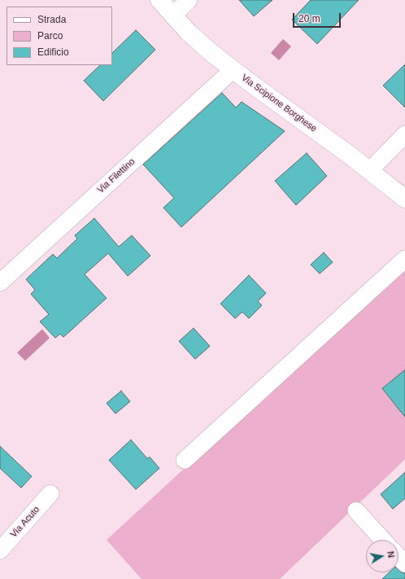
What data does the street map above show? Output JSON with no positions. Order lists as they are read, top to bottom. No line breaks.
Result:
{"streets":{"main road":["Via Scipione Borghese"],"street":["Via Filettino","Via Acuto"]},"crossings":[["Via Scipione Borghese","Via Filettino"]],"legend":["Strada","Parco","Edificio"],"scale_bar":"20 m","north":"right"}
